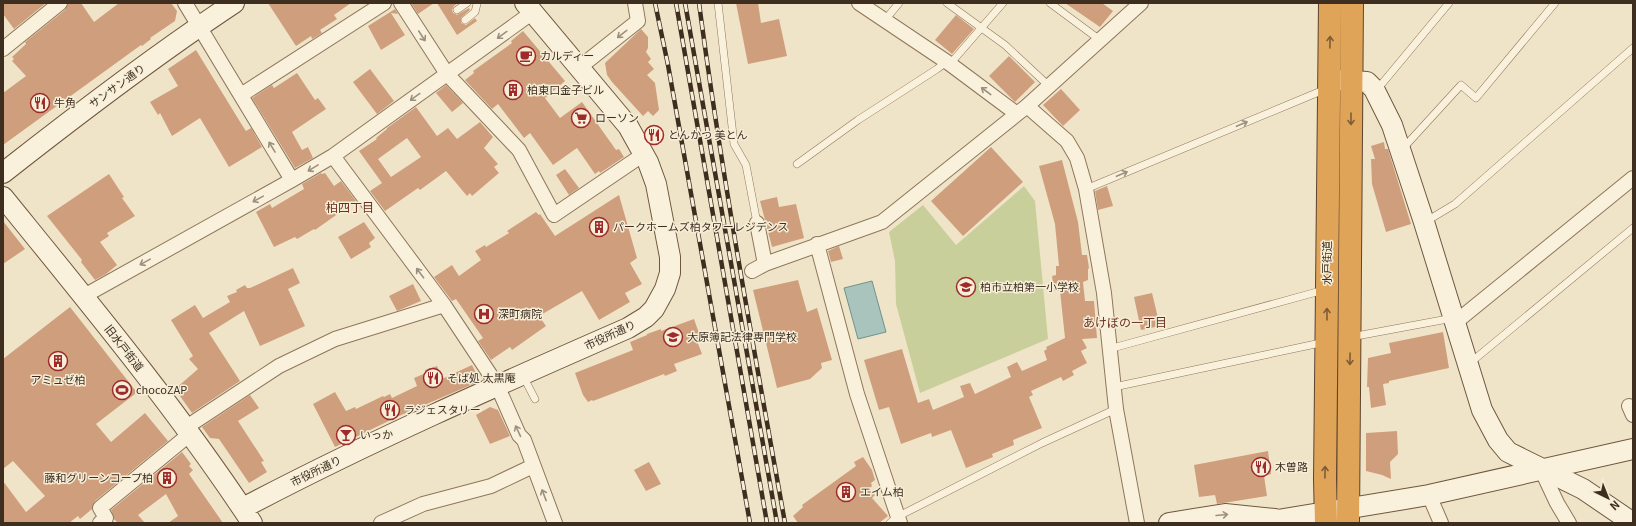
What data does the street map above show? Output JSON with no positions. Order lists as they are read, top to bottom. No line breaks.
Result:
{"streets":{"highway":["水戸街道"],"street":["サンサン通り","市役所通り","旧水戸街道"]},"crossings":[["市役所通り","旧水戸街道"]],"districts":["柏四丁目","あけぼの一丁目"],"places":{"cafe":["カルディー"],"building":["柏東口金子ビル","パークホームズ柏タワーレジデンス","アミュゼ柏","藤和グリーンコープ柏","エイム柏"],"restaurant":["牛角","とんかつ 美とん","そば処 太黒庵","ラジェスタリー","木曽路"],"supermarket":["ローソン"],"school or university":["柏市立柏第一小学校","大原簿記法律専門学校"],"hospital":["深町病院"],"sports":["chocoZAP"],"bar":["いっか"]},"north":"bottom right"}
